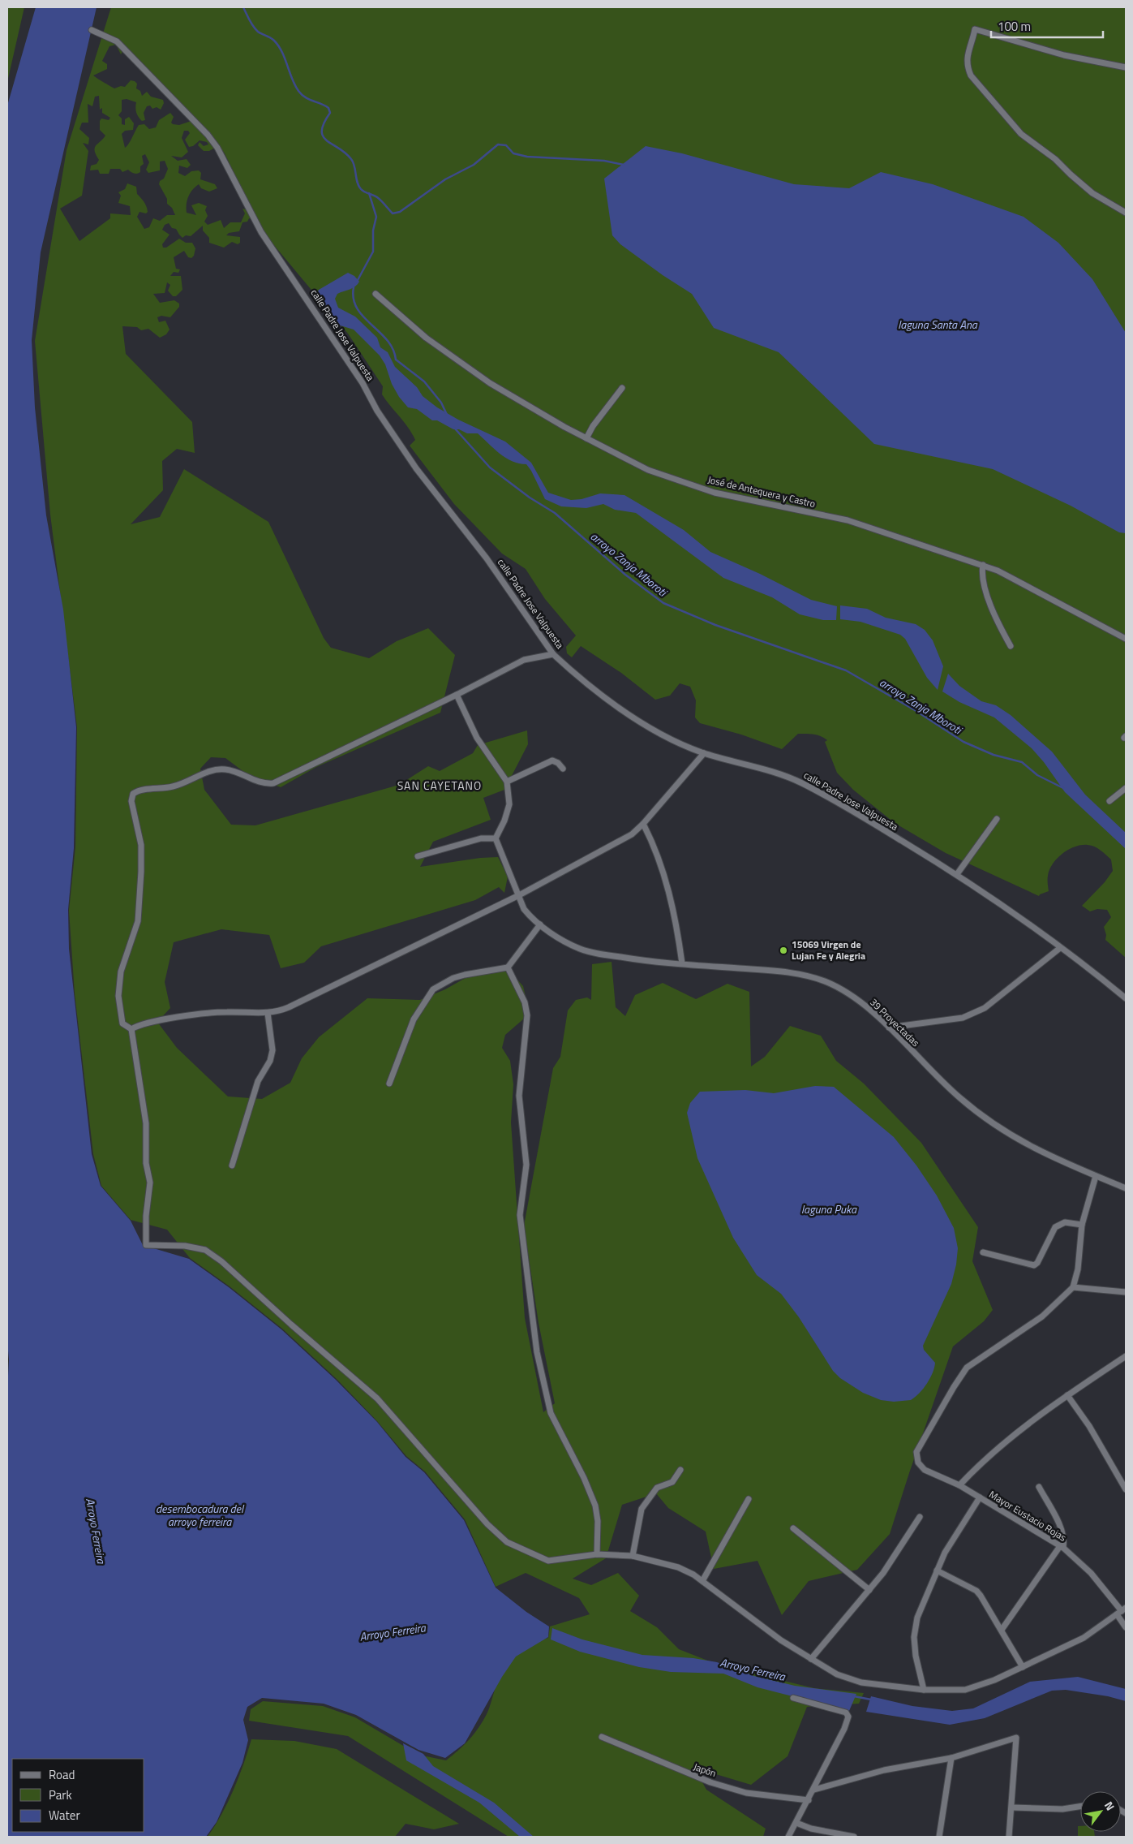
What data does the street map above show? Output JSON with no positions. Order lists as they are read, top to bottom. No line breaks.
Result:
{"streets":{"street":["calle Padre Jose Valpuesta","José de Antequera y Castro","39 Proyectadas","Mayor Eustacio Rojas","Japón"]},"districts":["SAN CAYETANO"],"water":["laguna Santa Ana","arroyo Zanja Mboroti","laguna Puka","desembocadura del arroyo ferreira","Arroyo Ferreira"],"places":["15069 Virgen de Lujan Fe y Alegria"],"legend":["Road","Park","Water"],"scale_bar":"100 m","north":"top right"}
